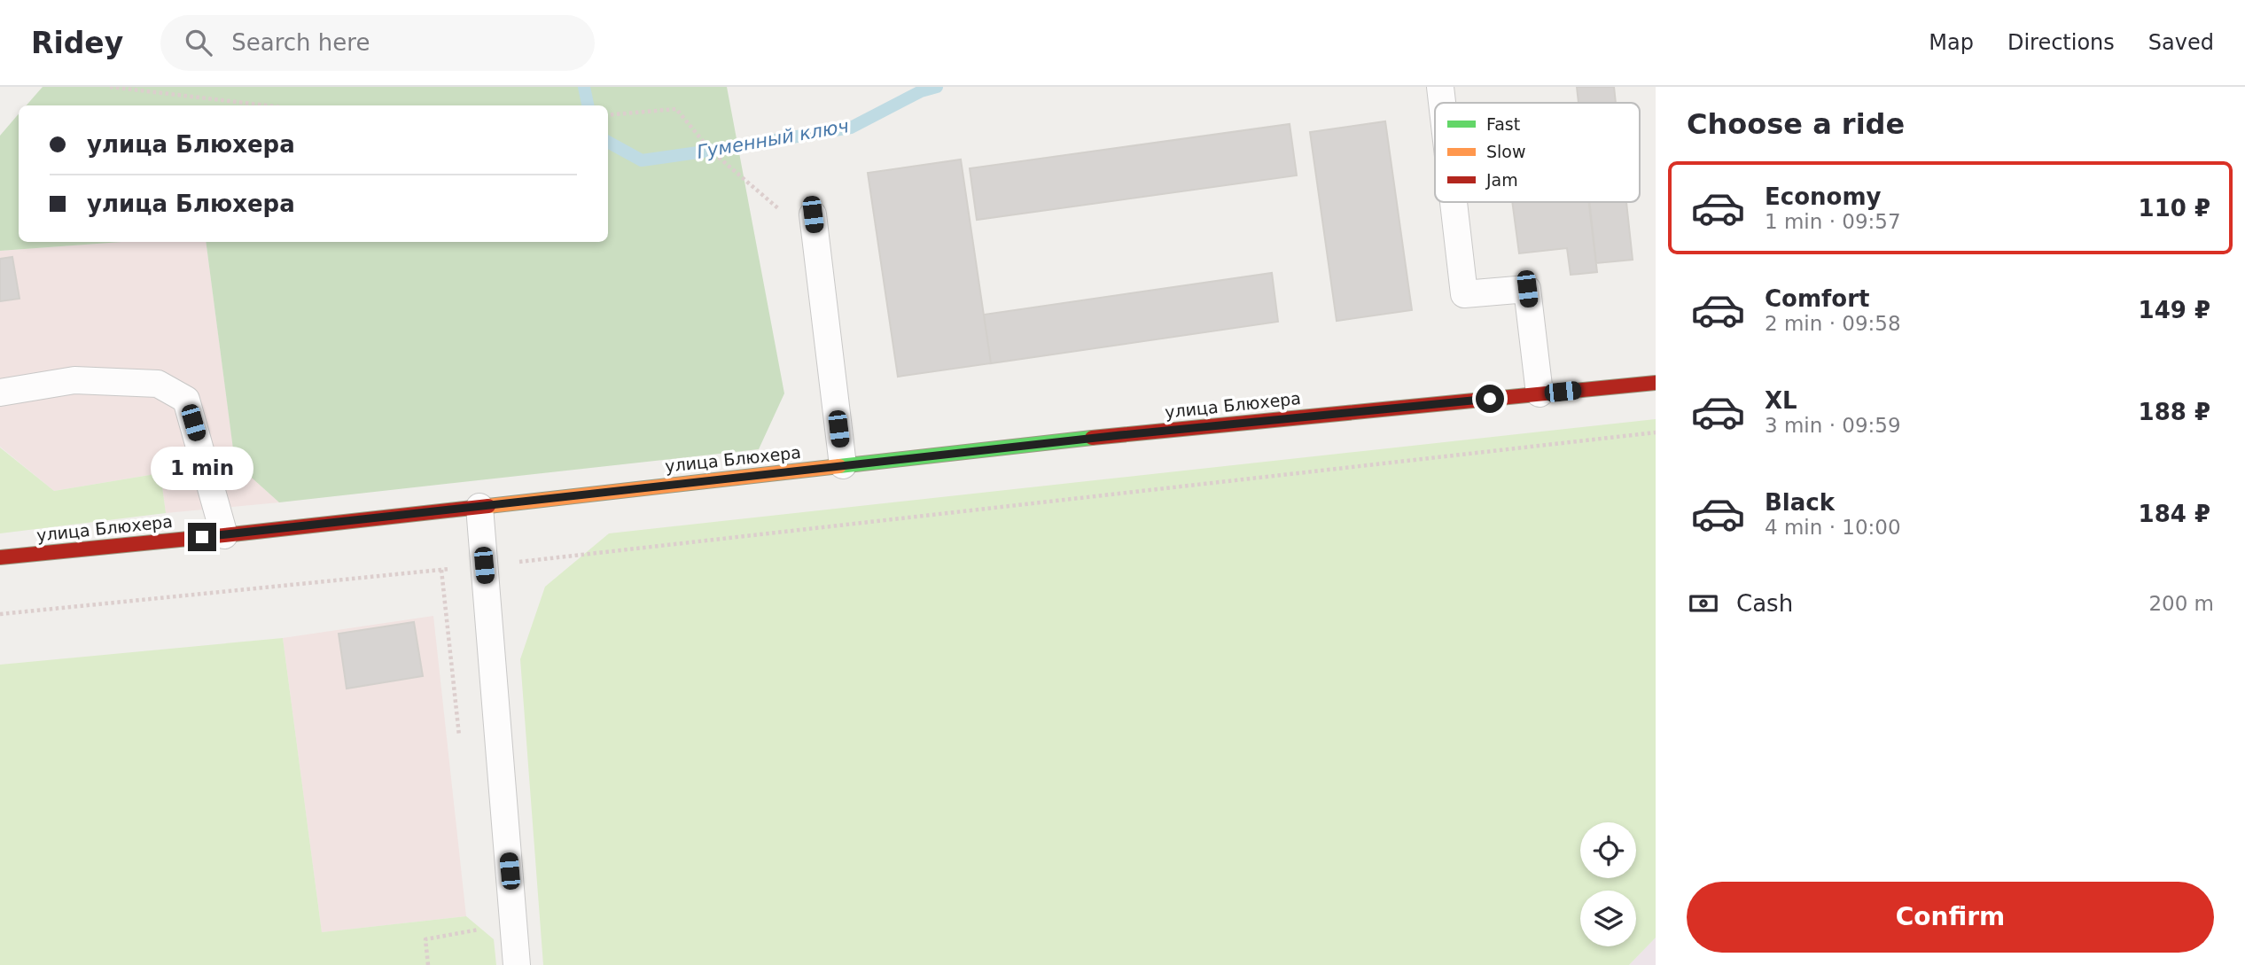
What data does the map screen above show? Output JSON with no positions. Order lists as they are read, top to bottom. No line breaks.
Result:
{"streets":{"main road":["улица Блюхера"]},"water":["Гуменный ключ"],"legend":["Fast","Slow","Jam"],"page":{"header":"Ridey","search":"Search here","nav":["Map","Directions","Saved"],"heading":"Choose a ride","banner":["улица Блюхера","улица Блюхера"],"list":[{"name":"Economy","note":"1 min · 09:57","value":"110 ₽"},{"name":"Comfort","note":"2 min · 09:58","value":"149 ₽"},{"name":"XL","note":"3 min · 09:59","value":"188 ₽"},{"name":"Black","note":"4 min · 10:00","value":"184 ₽"}],"bubble":"1 min","pay":["Cash","200 m"],"buttons":"Confirm"}}
